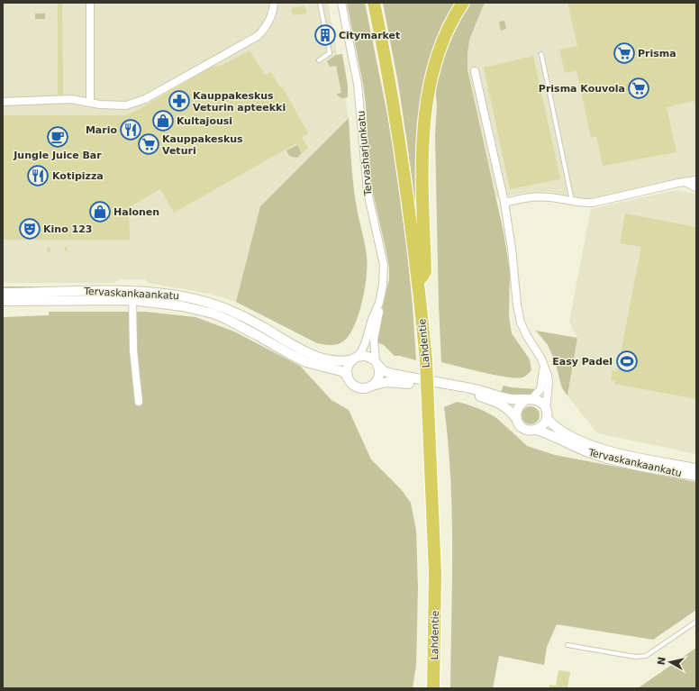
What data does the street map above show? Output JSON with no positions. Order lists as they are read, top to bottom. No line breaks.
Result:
{"streets":{"highway":["Lahdentie"],"street":["Tervasharjunkatu","Tervaskankaankatu"]},"crossings":[["Tervasharjunkatu","Tervaskankaankatu"]],"places":{"building":["Citymarket"],"supermarket":["Prisma","Prisma Kouvola","Kauppakeskus Veturi"],"pharmacy":["Kauppakeskus Veturin apteekki"],"shop":["Kultajousi","Halonen"],"restaurant":["Mario","Kotipizza"],"cafe":["Jungle Juice Bar"],"theatre":["Kino 123"],"sports":["Easy Padel"]},"north":"left"}
